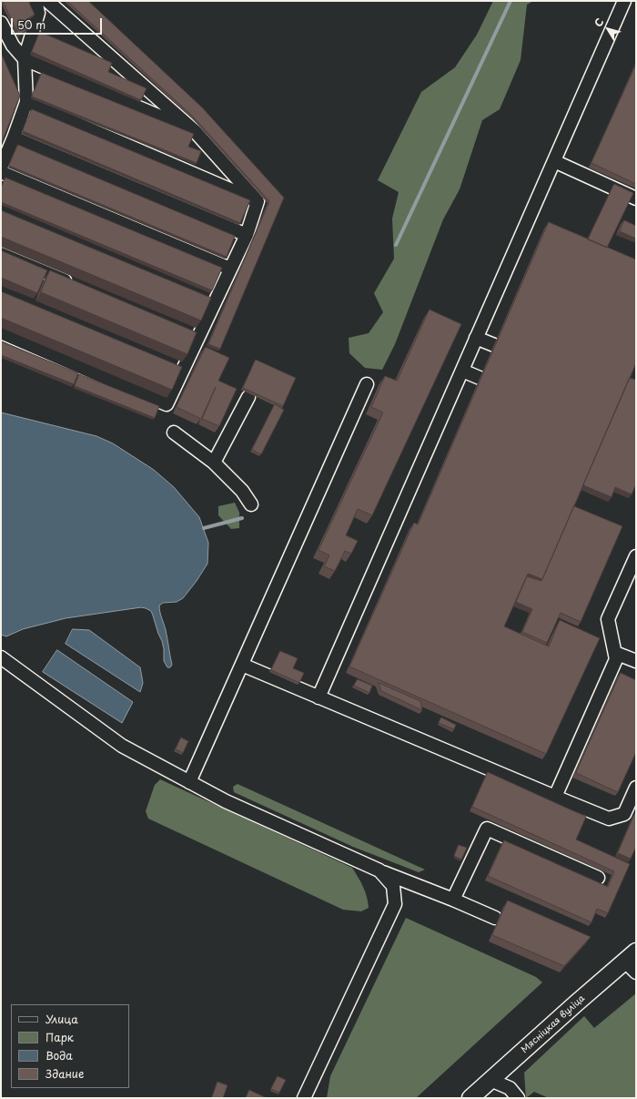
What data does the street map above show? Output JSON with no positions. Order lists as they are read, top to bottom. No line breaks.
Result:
{"streets":{"main road":["Мясніцкая вуліца"]},"legend":["Улица","Парк","Вода","Здание"],"scale_bar":"50 m","north":"top left"}
